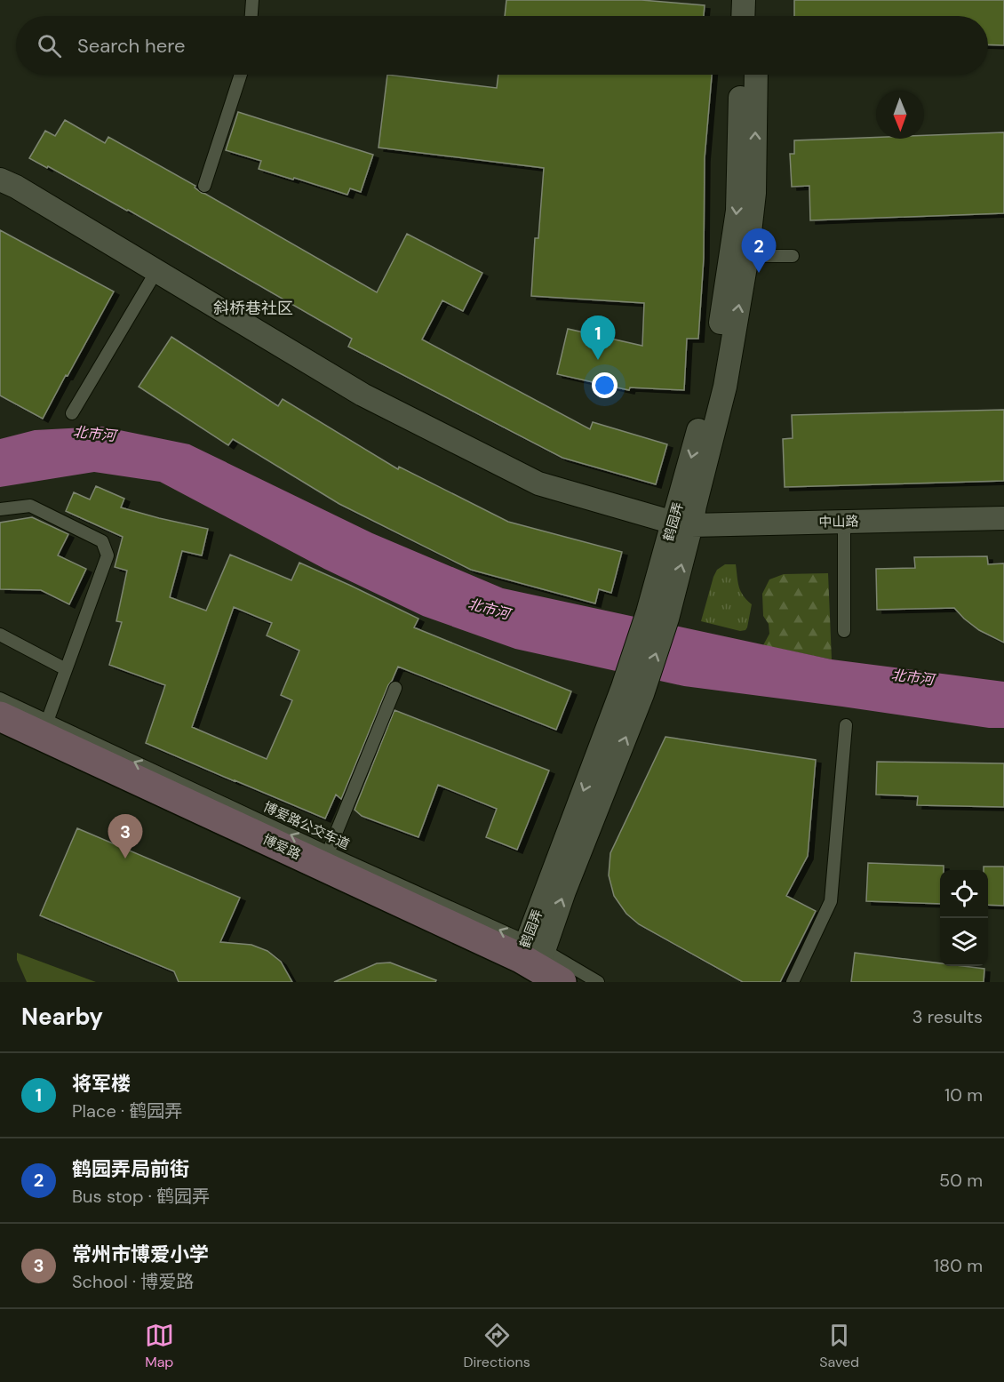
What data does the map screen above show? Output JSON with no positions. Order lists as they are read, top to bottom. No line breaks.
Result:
{"streets":{"main road":["博爱路"],"street":["鹤园弄","中山路"]},"crossings":[["鹤园弄","中山路"],["鹤园弄","博爱路"]],"districts":["斜桥巷社区"],"water":["北市河"],"north":"bottom","page":{"search":"Search here","pins":["2","1","3"],"heading":["Nearby","3 results"],"list":[{"mark":"1","name":"将军楼","note":"Place · 鹤园弄","value":"10 m"},{"mark":"2","name":"鹤园弄局前街","note":"Bus stop · 鹤园弄","value":"50 m"},{"mark":"3","name":"常州市博爱小学","note":"School · 博爱路","value":"180 m"}],"nav":["Map","Directions","Saved"]}}
